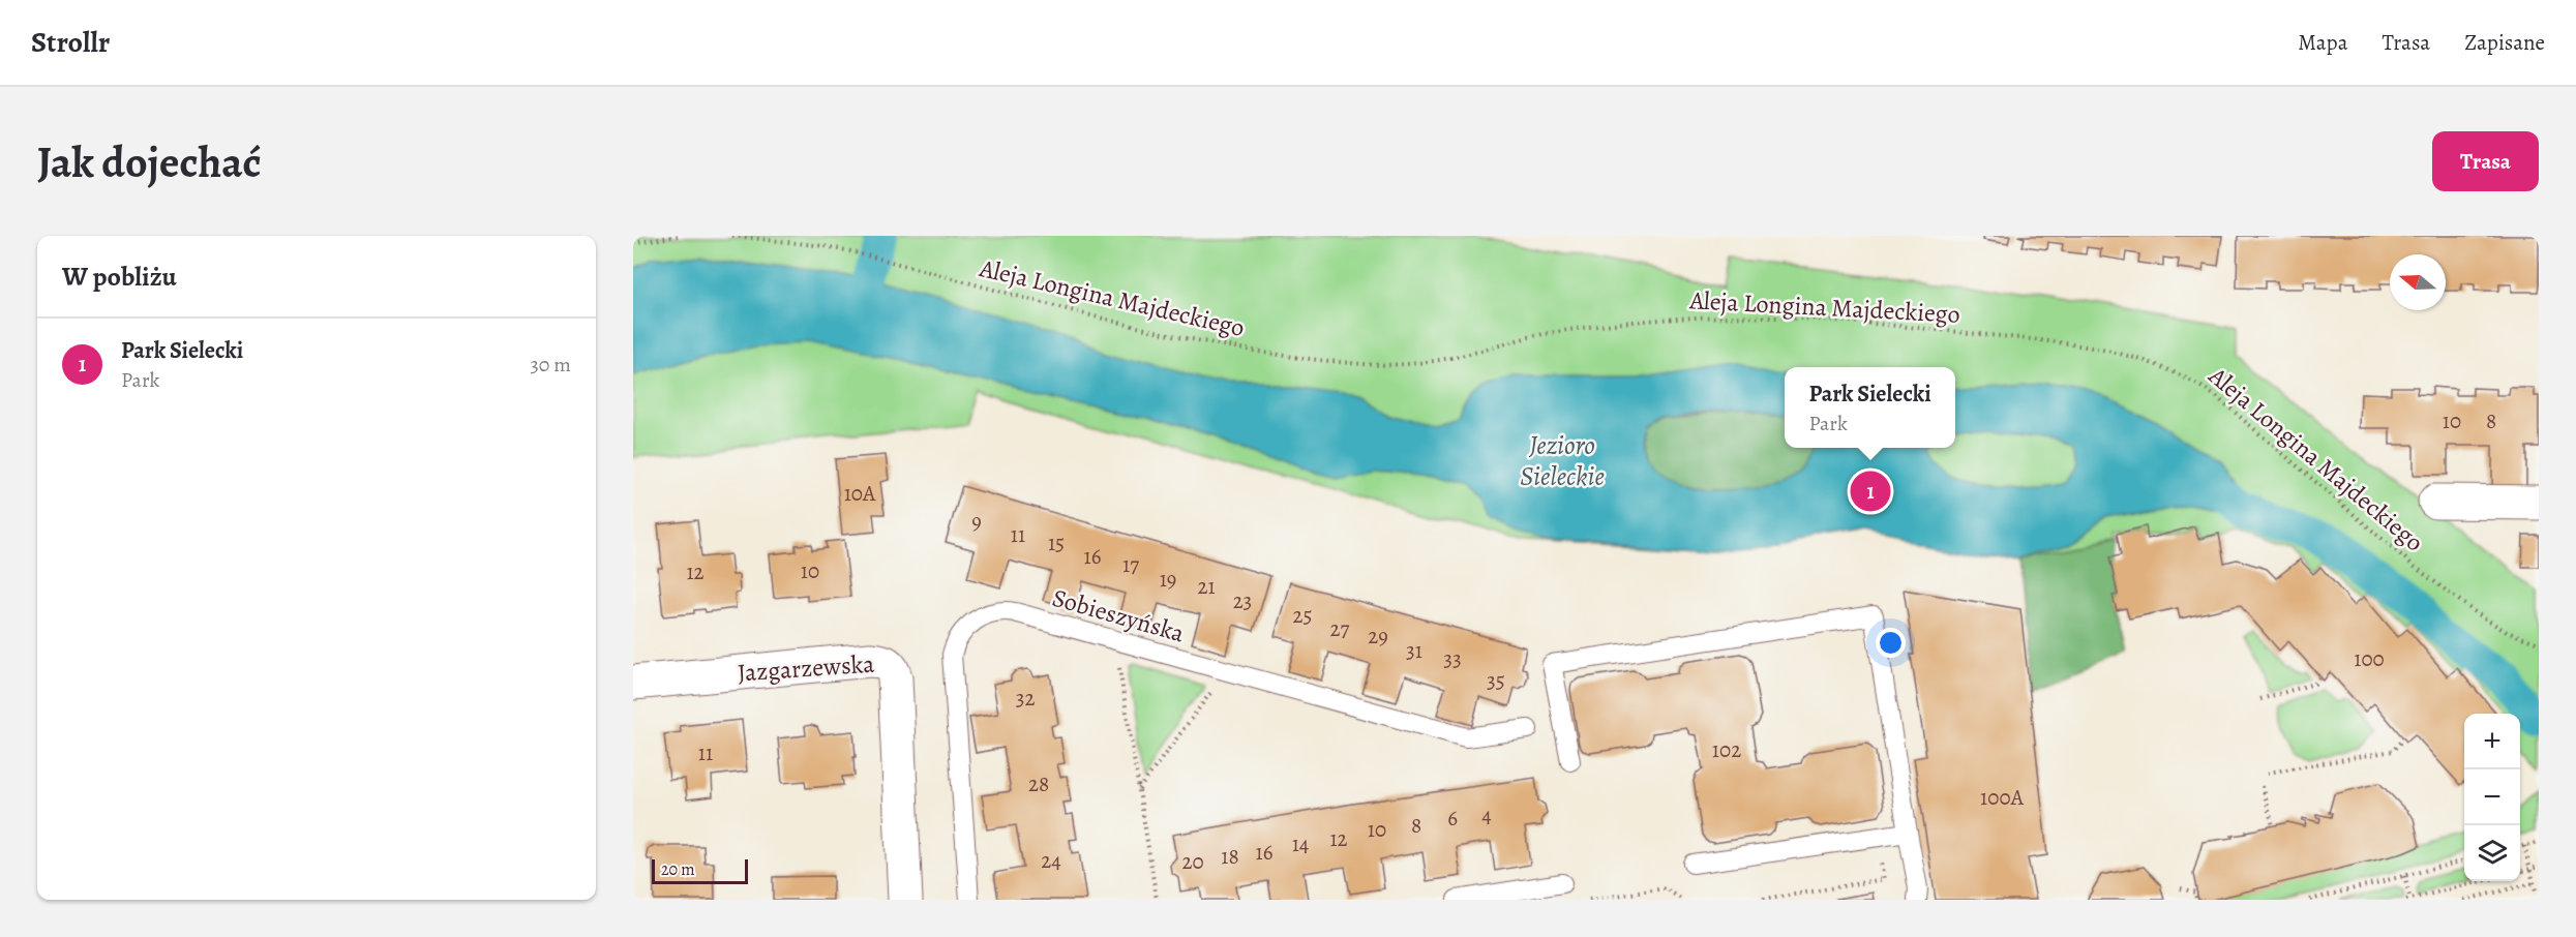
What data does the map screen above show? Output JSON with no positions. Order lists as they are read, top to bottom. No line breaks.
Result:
{"streets":{"street":["Jazgarzewska"],"lane":["Sobieszyńska"],"path":["Aleja Longina Majdeckiego"]},"water":["Jezioro Sieleckie"],"house_numbers":["10","8","10A","9","11","15","16","17","10","12","19","21","23","25","27","29","31","33","100","35","32","102","11","28","100A","4","6","8","10","12","14","16","18","24","20"],"scale_bar":"20 m","north":"left","page":{"header":"Strollr","nav":["Mapa","Trasa","Zapisane"],"buttons":"Trasa","title":"Jak dojechać","heading":"W pobliżu","list":[{"mark":"1","name":"Park Sielecki","note":"Park","value":"30 m"}],"popup":["Park Sielecki","Park"],"pins":"1","map_buttons":["+","−"],"scale":"20 m"}}
